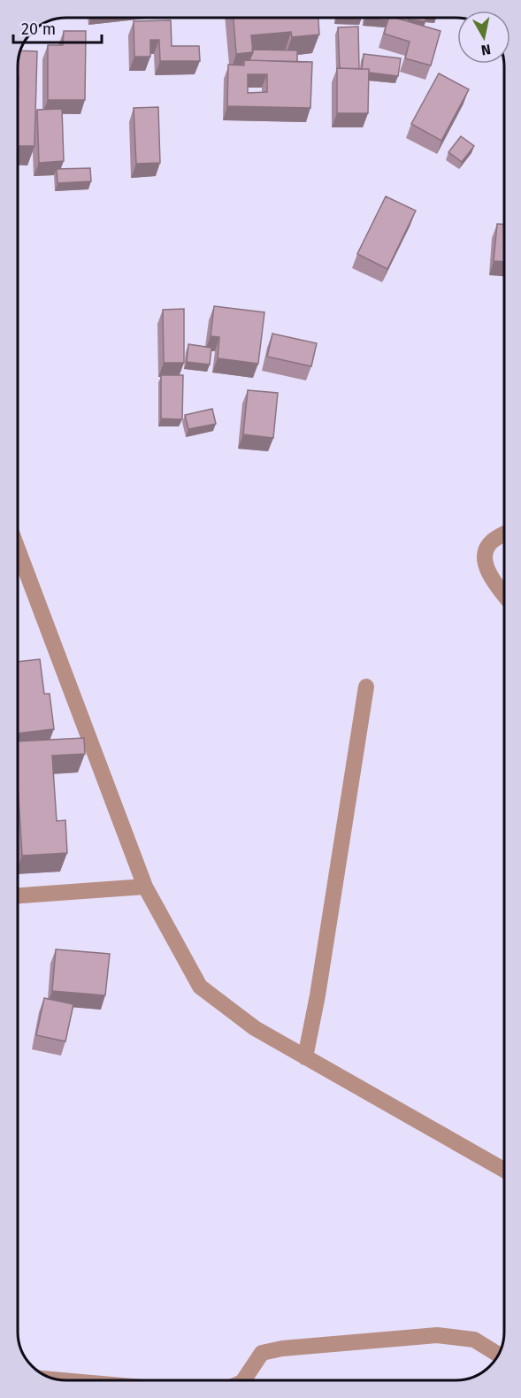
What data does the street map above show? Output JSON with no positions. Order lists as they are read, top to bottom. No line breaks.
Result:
{"scale_bar":"20 m","north":"bottom"}
